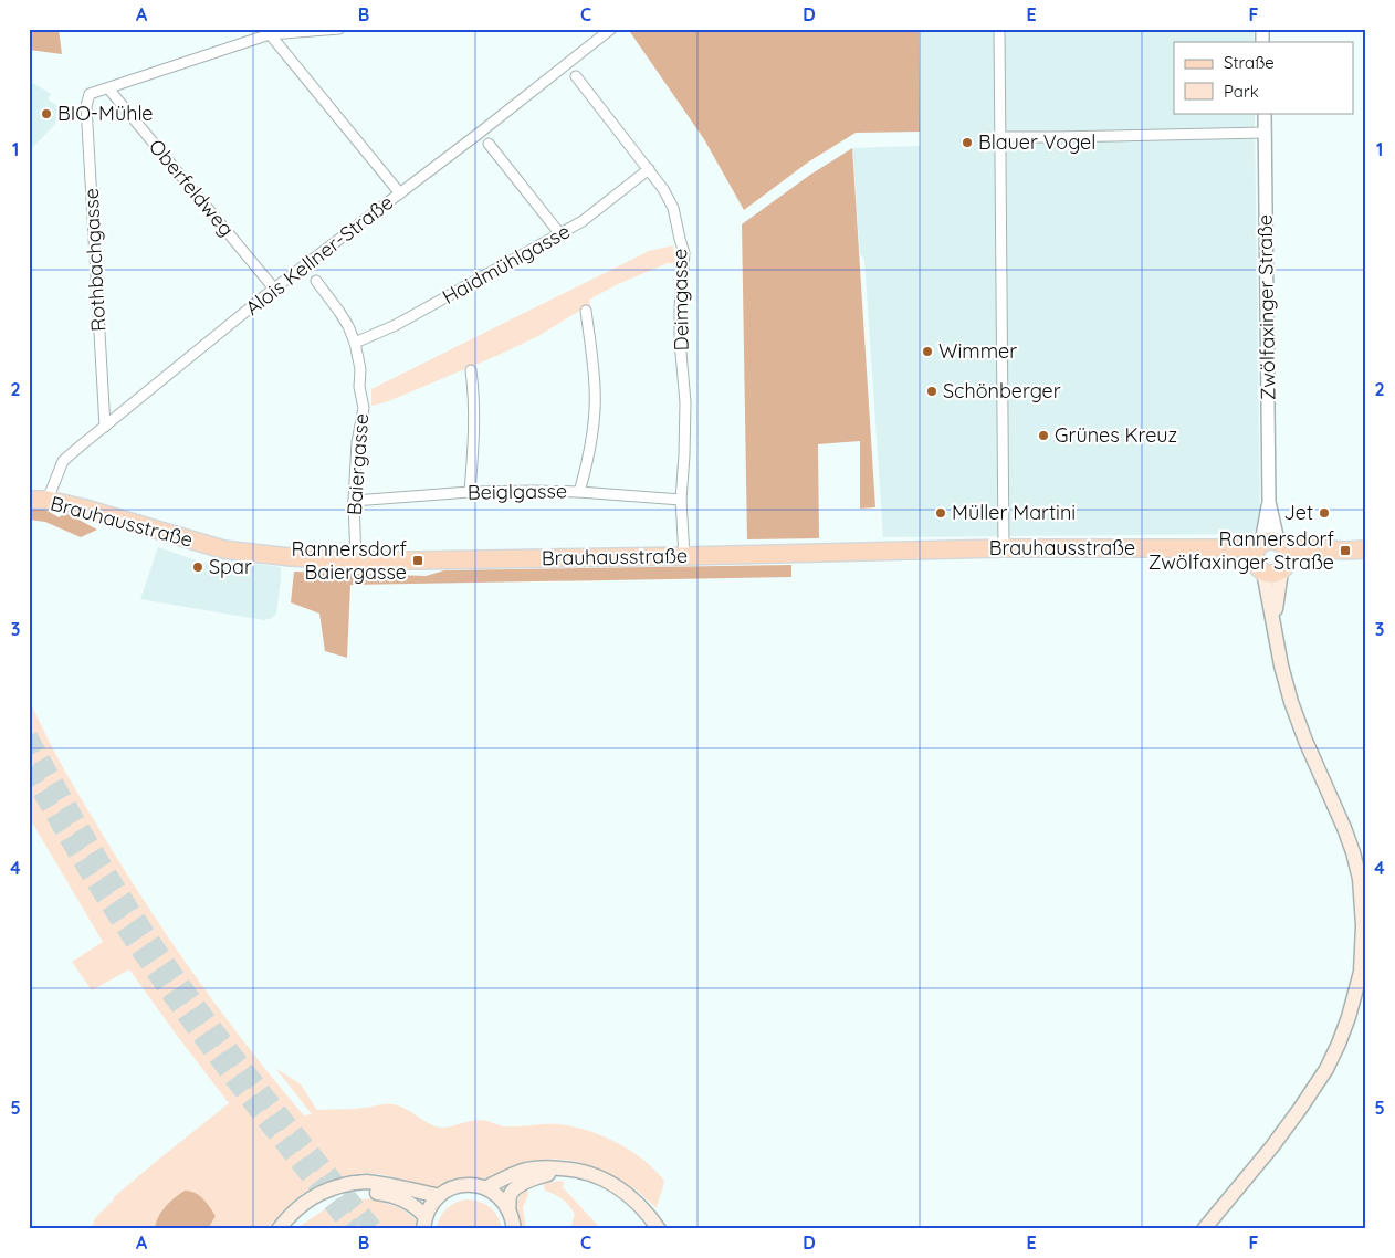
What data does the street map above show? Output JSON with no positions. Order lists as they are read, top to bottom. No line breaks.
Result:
{"streets":{"main road":["Brauhausstraße"],"street":["Oberfeldweg","Alois Kellner-Straße","Rothbachgasse","Haidmühlgasse","Deimgasse","Zwölfaxinger Straße","Baiergasse","Beiglgasse"]},"crossings":[["Oberfeldweg","Alois Kellner-Straße"],["Oberfeldweg","Rothbachgasse"],["Alois Kellner-Straße","Rothbachgasse"],["Alois Kellner-Straße","Brauhausstraße"],["Haidmühlgasse","Deimgasse"],["Haidmühlgasse","Baiergasse"],["Deimgasse","Beiglgasse"],["Deimgasse","Brauhausstraße"],["Zwölfaxinger Straße","Brauhausstraße"],["Baiergasse","Beiglgasse"],["Baiergasse","Brauhausstraße"]],"places":{"other":["BIO-Mühle","Blauer Vogel","Wimmer","Schönberger","Grünes Kreuz","Müller Martini","Jet","Spar"],"transit":["Rannersdorf Zwölfaxinger Straße","Rannersdorf Baiergasse"]},"legend":["Straße","Park"],"grid":{"columns":["A","B","C","D","E","F"],"rows":["1","2","3","4","5"]}}
